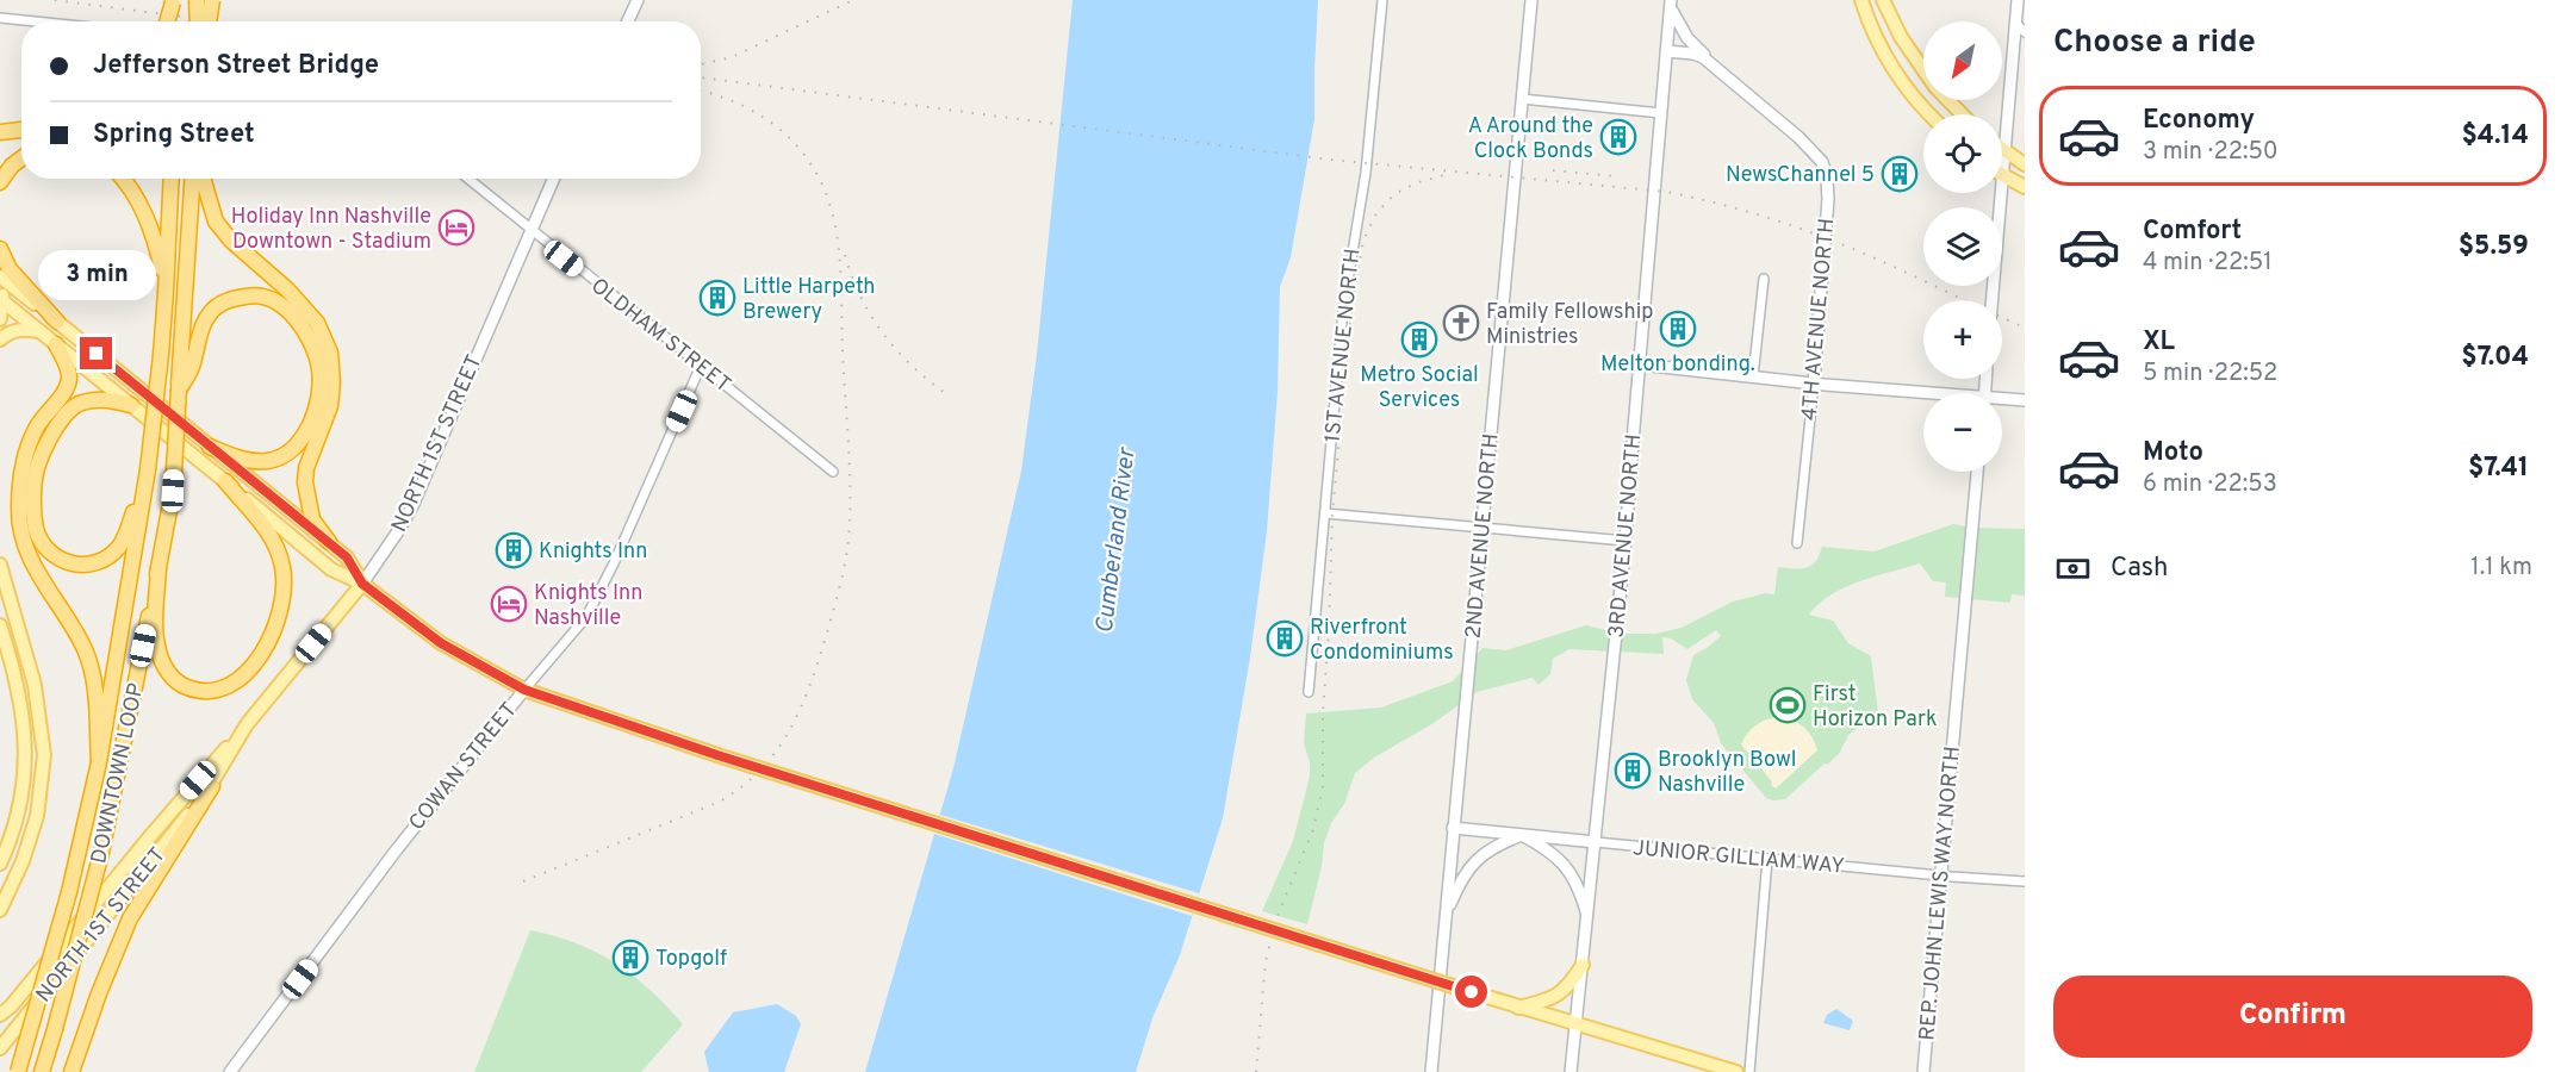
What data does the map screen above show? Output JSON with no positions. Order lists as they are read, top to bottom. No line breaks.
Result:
{"streets":{"highway":["DOWNTOWN LOOP"],"main road":["NORTH 1ST STREET"],"street":["4TH AVENUE NORTH","OLDHAM STREET","1ST AVENUE NORTH","2ND AVENUE NORTH","3RD AVENUE NORTH","COWAN STREET","JUNIOR GILLIAM WAY","REP. JOHN LEWIS WAY NORTH"]},"crossings":[["4TH AVENUE NORTH","3RD AVENUE NORTH"],["OLDHAM STREET","NORTH 1ST STREET"],["OLDHAM STREET","COWAN STREET"],["2ND AVENUE NORTH","JUNIOR GILLIAM WAY"],["3RD AVENUE NORTH","JUNIOR GILLIAM WAY"],["JUNIOR GILLIAM WAY","REP. JOHN LEWIS WAY NORTH"]],"water":["Cumberland River"],"places":{"building":["A Around the Clock Bonds","NewsChannel 5","Little Harpeth Brewery","Melton bonding.","Metro Social Services","Knights Inn","Riverfront Condominiums","Brooklyn Bowl Nashville","Topgolf"],"hotel":["Holiday Inn Nashville Downtown - Stadium","Knights Inn Nashville"],"church":["Family Fellowship Ministries"],"sports":["First Horizon Park"]},"north":"bottom left","page":{"heading":"Choose a ride","map_buttons":["+","−"],"banner":["Jefferson Street Bridge","Spring Street"],"list":[{"name":"Economy","note":"3 min · 22:50","value":"$4.14"},{"name":"Comfort","note":"4 min · 22:51","value":"$5.59"},{"name":"XL","note":"5 min · 22:52","value":"$7.04"},{"name":"Moto","note":"6 min · 22:53","value":"$7.41"}],"bubble":"3 min","pay":["Cash","1.1 km"],"buttons":"Confirm"}}
